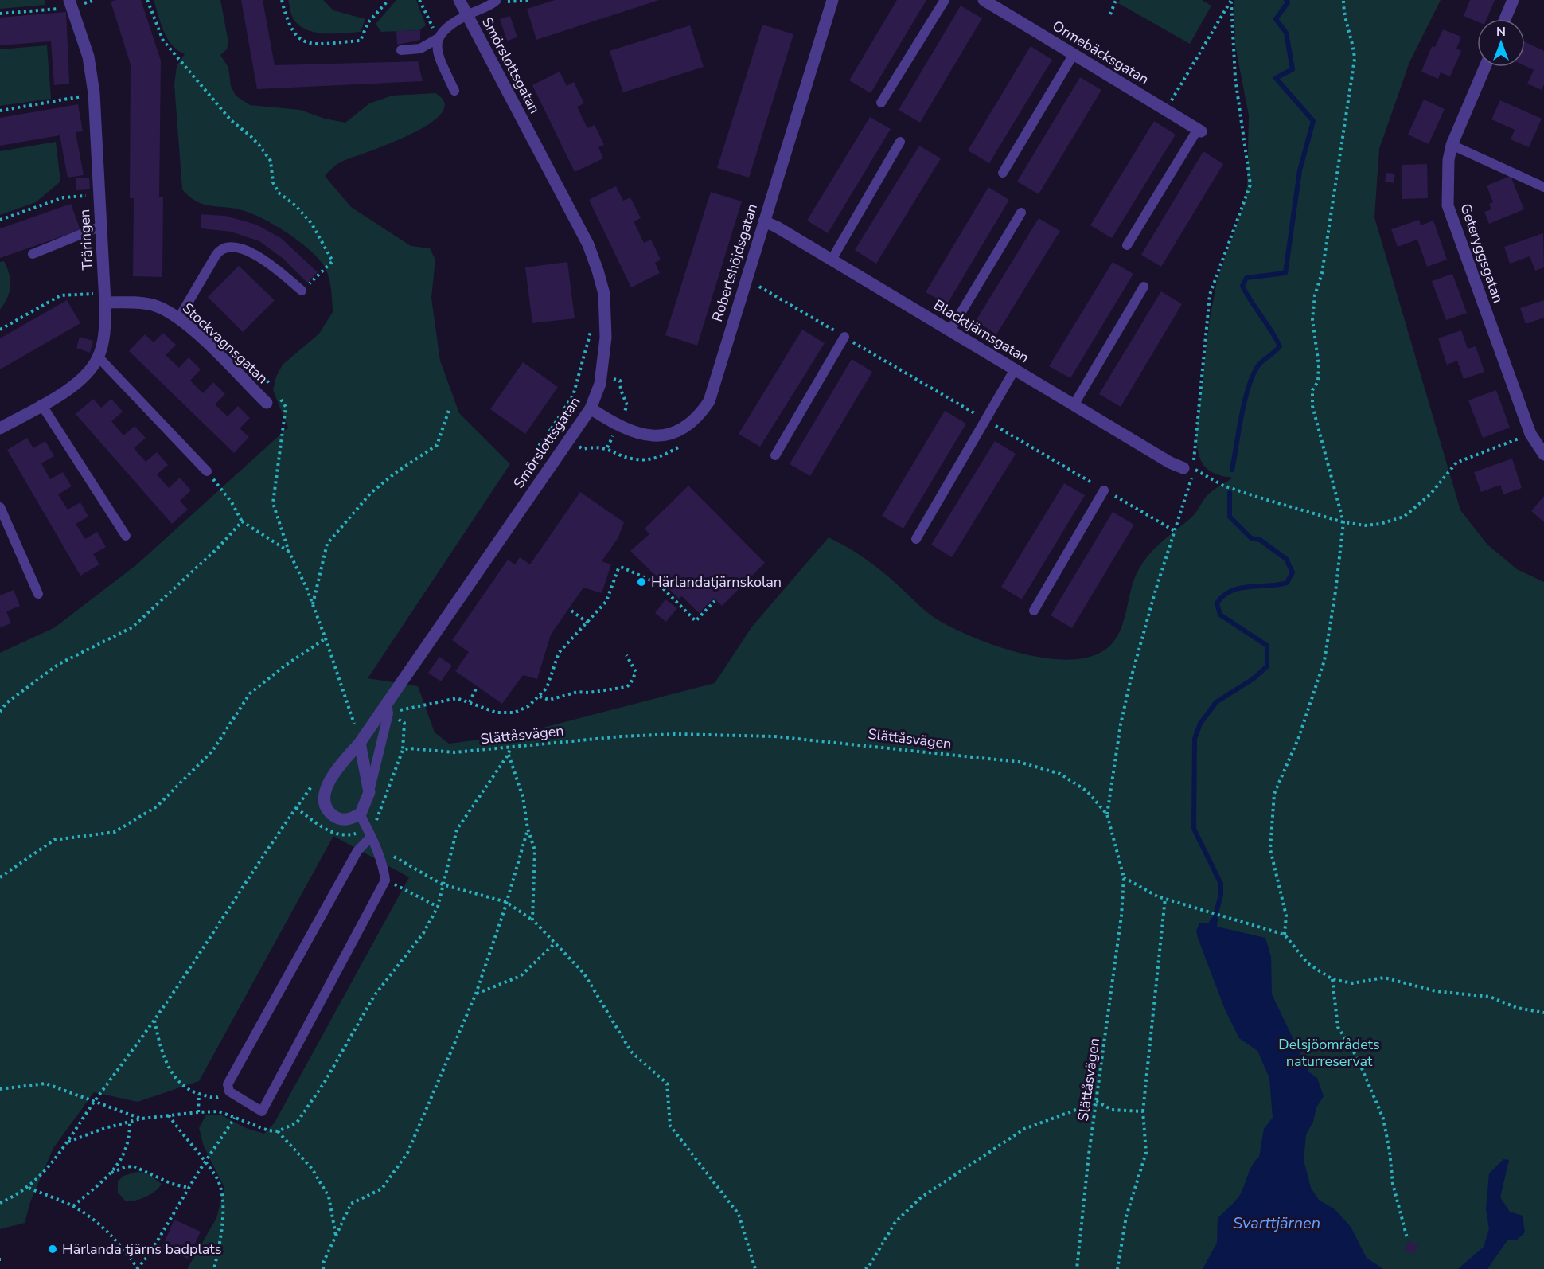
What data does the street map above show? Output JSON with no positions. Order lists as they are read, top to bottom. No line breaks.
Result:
{"streets":{"street":["Ormebäcksgatan","Smörslottsgatan","Träringen","Geteryggsgatan","Robertshöjdsgatan","Blacktjärnsgatan","Stockvagnsgatan"],"path":["Slättåsvägen"]},"crossings":[["Smörslottsgatan","Robertshöjdsgatan"],["Träringen","Stockvagnsgatan"],["Robertshöjdsgatan","Blacktjärnsgatan"]],"water":["Svarttjärnen"],"parks":["Delsjöområdets naturreservat"],"places":["Härlandatjärnskolan","Härlanda tjärns badplats"],"north":"top"}
